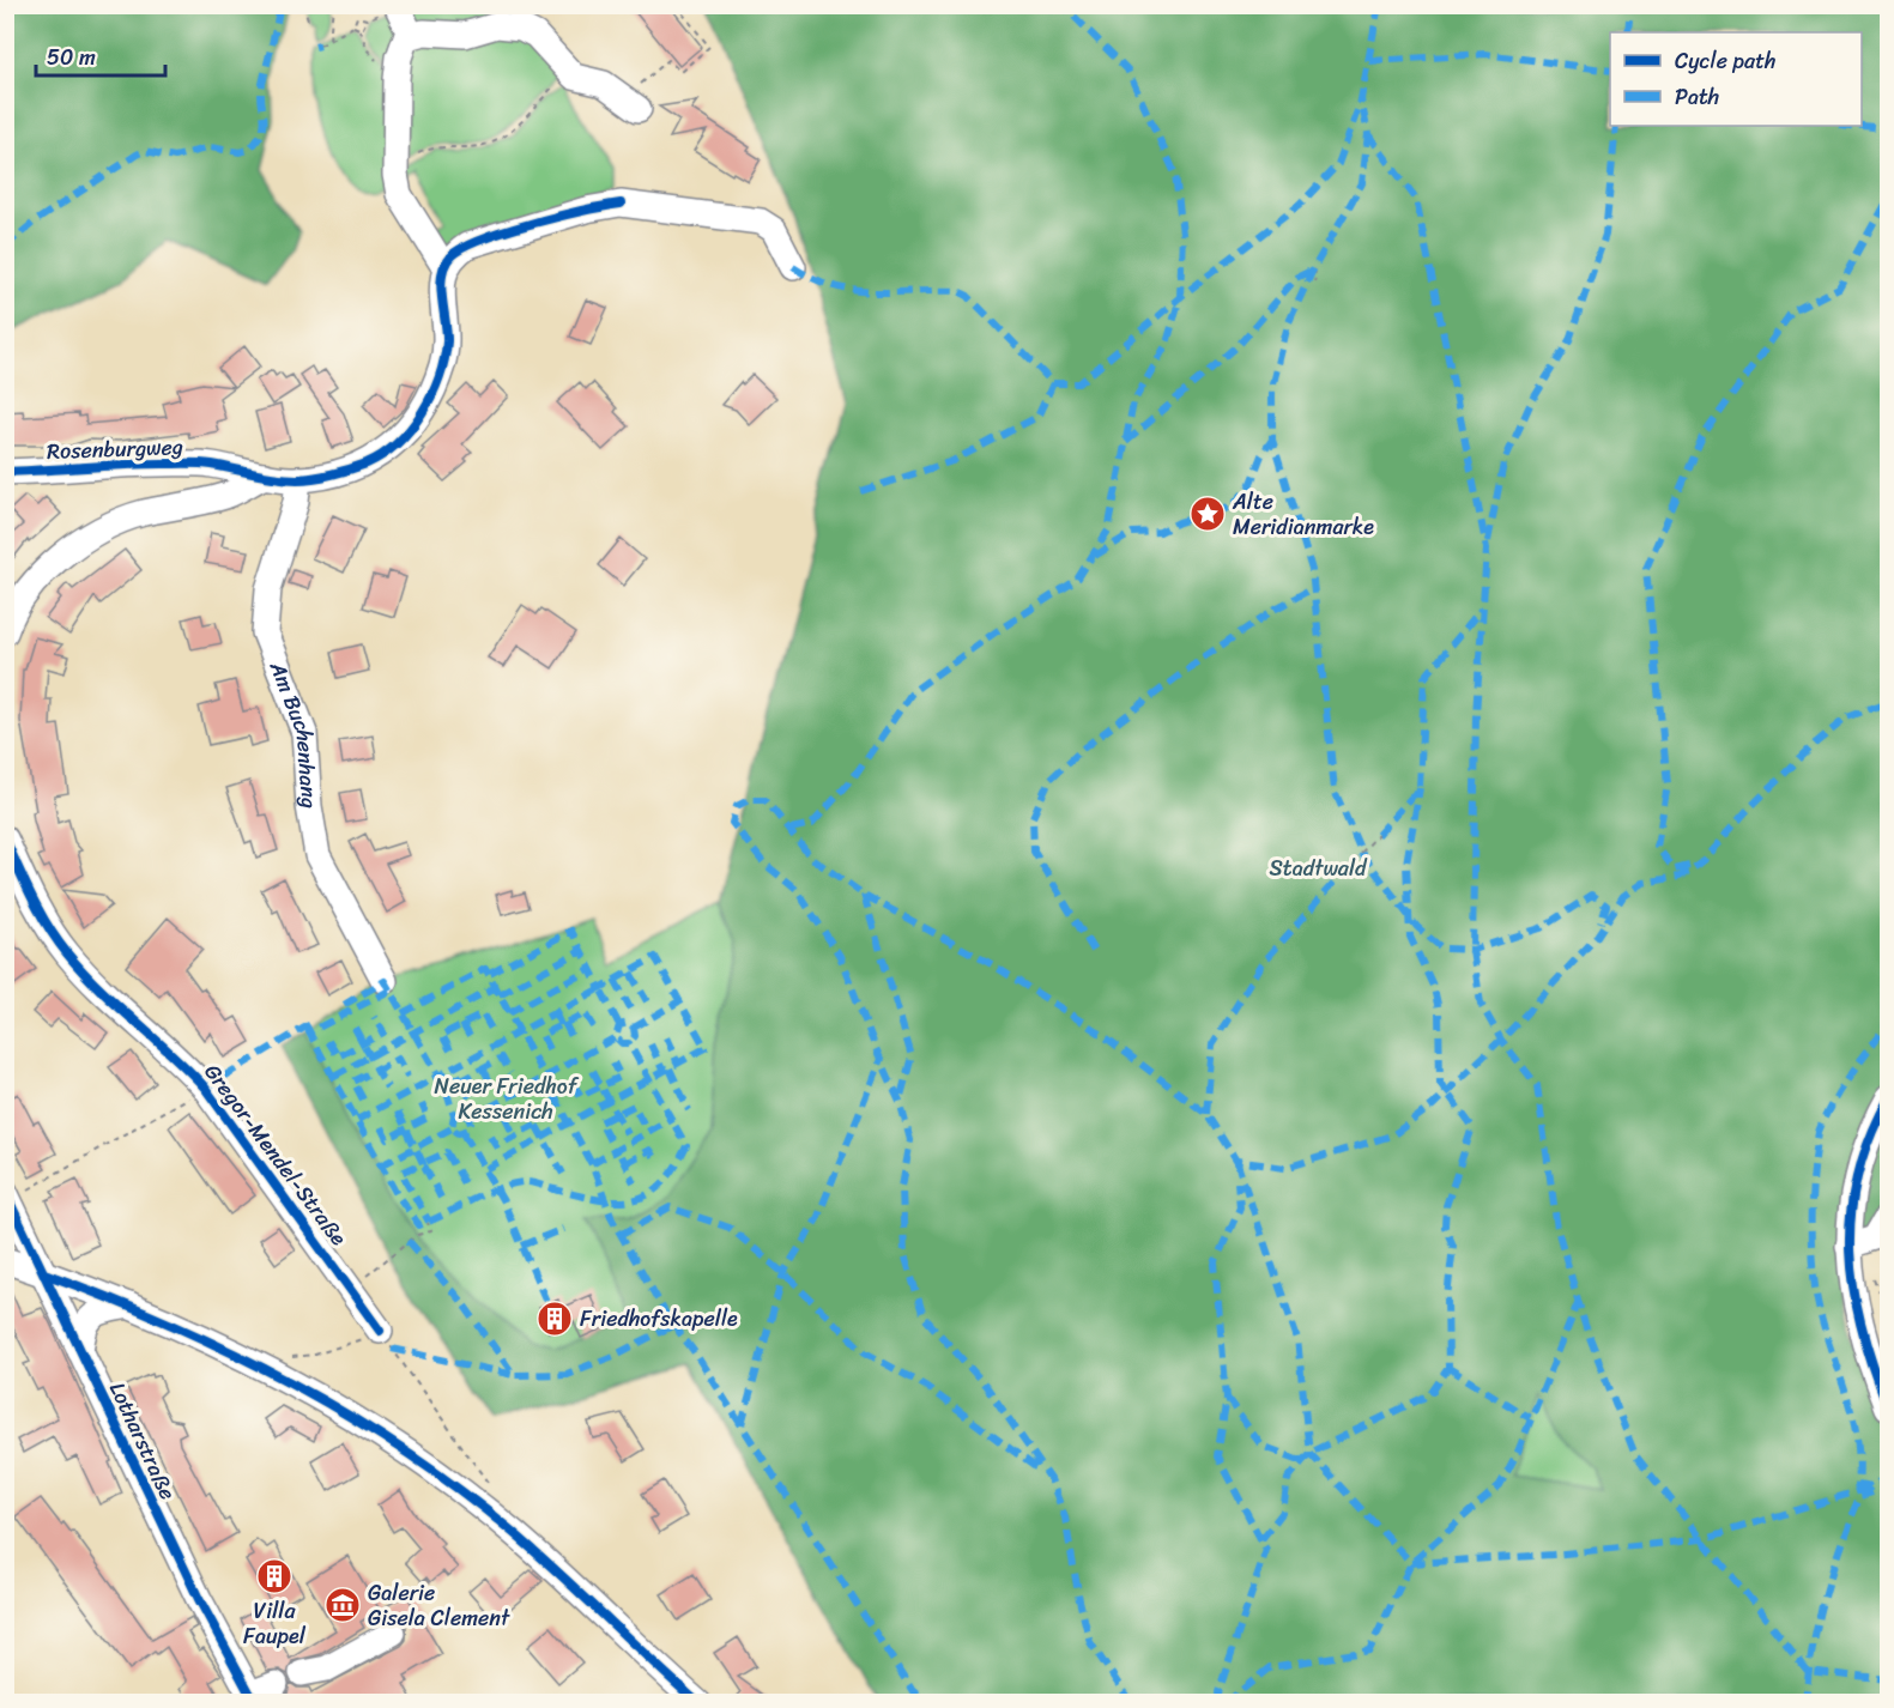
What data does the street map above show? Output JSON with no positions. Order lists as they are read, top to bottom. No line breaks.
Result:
{"streets":{"street":["Rosenburgweg","Am Buchenhang","Gregor-Mendel-Straße","Lotharstraße"]},"crossings":[["Rosenburgweg","Am Buchenhang"]],"parks":["Stadtwald","Neuer Friedhof Kessenich"],"places":{"place":["Alte Meridianmarke"],"building":["Friedhofskapelle","Villa Faupel"],"museum":["Galerie Gisela Clement"]},"legend":["Cycle path","Path"],"scale_bar":"50 m"}
